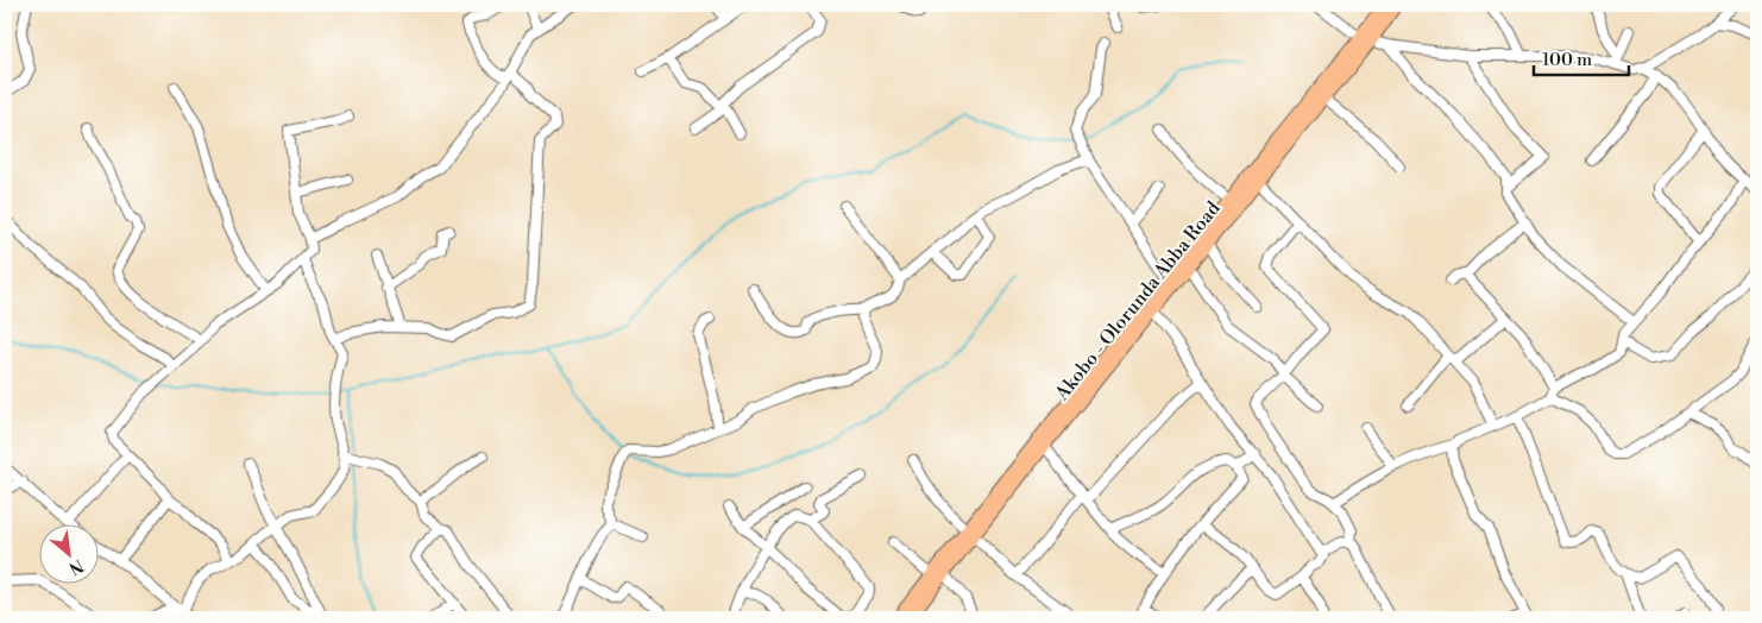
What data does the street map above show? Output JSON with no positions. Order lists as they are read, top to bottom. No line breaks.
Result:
{"streets":{"main road":["Akobo - Olorunda Abba Road"]},"scale_bar":"100 m","north":"bottom right"}
